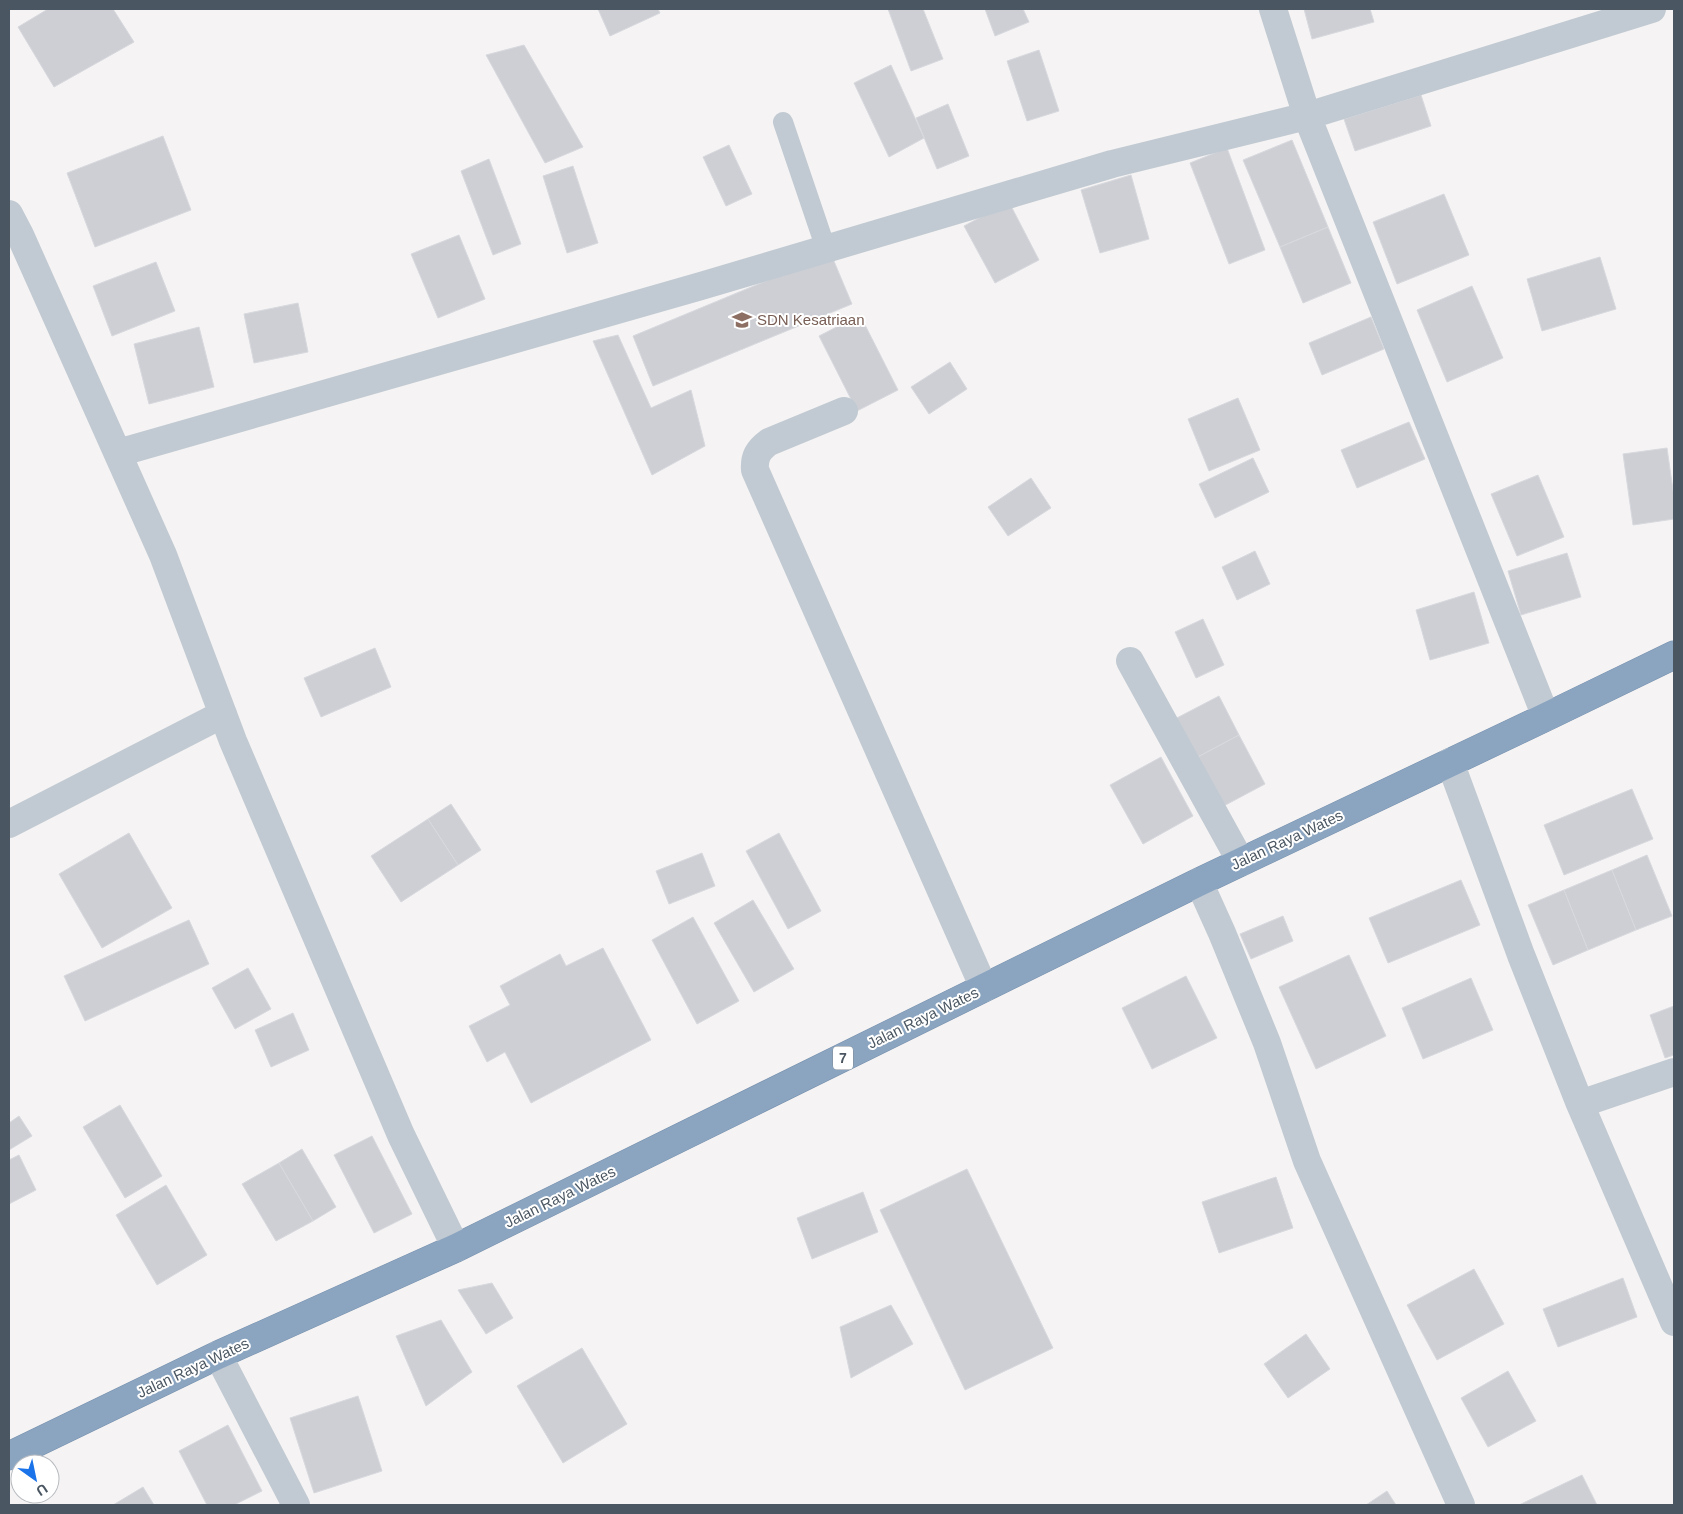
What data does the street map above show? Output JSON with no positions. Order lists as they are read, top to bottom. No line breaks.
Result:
{"streets":{"highway":["Jalan Raya Wates","7"]},"places":{"school or university":["SDN Kesatriaan"]},"north":"bottom right"}
